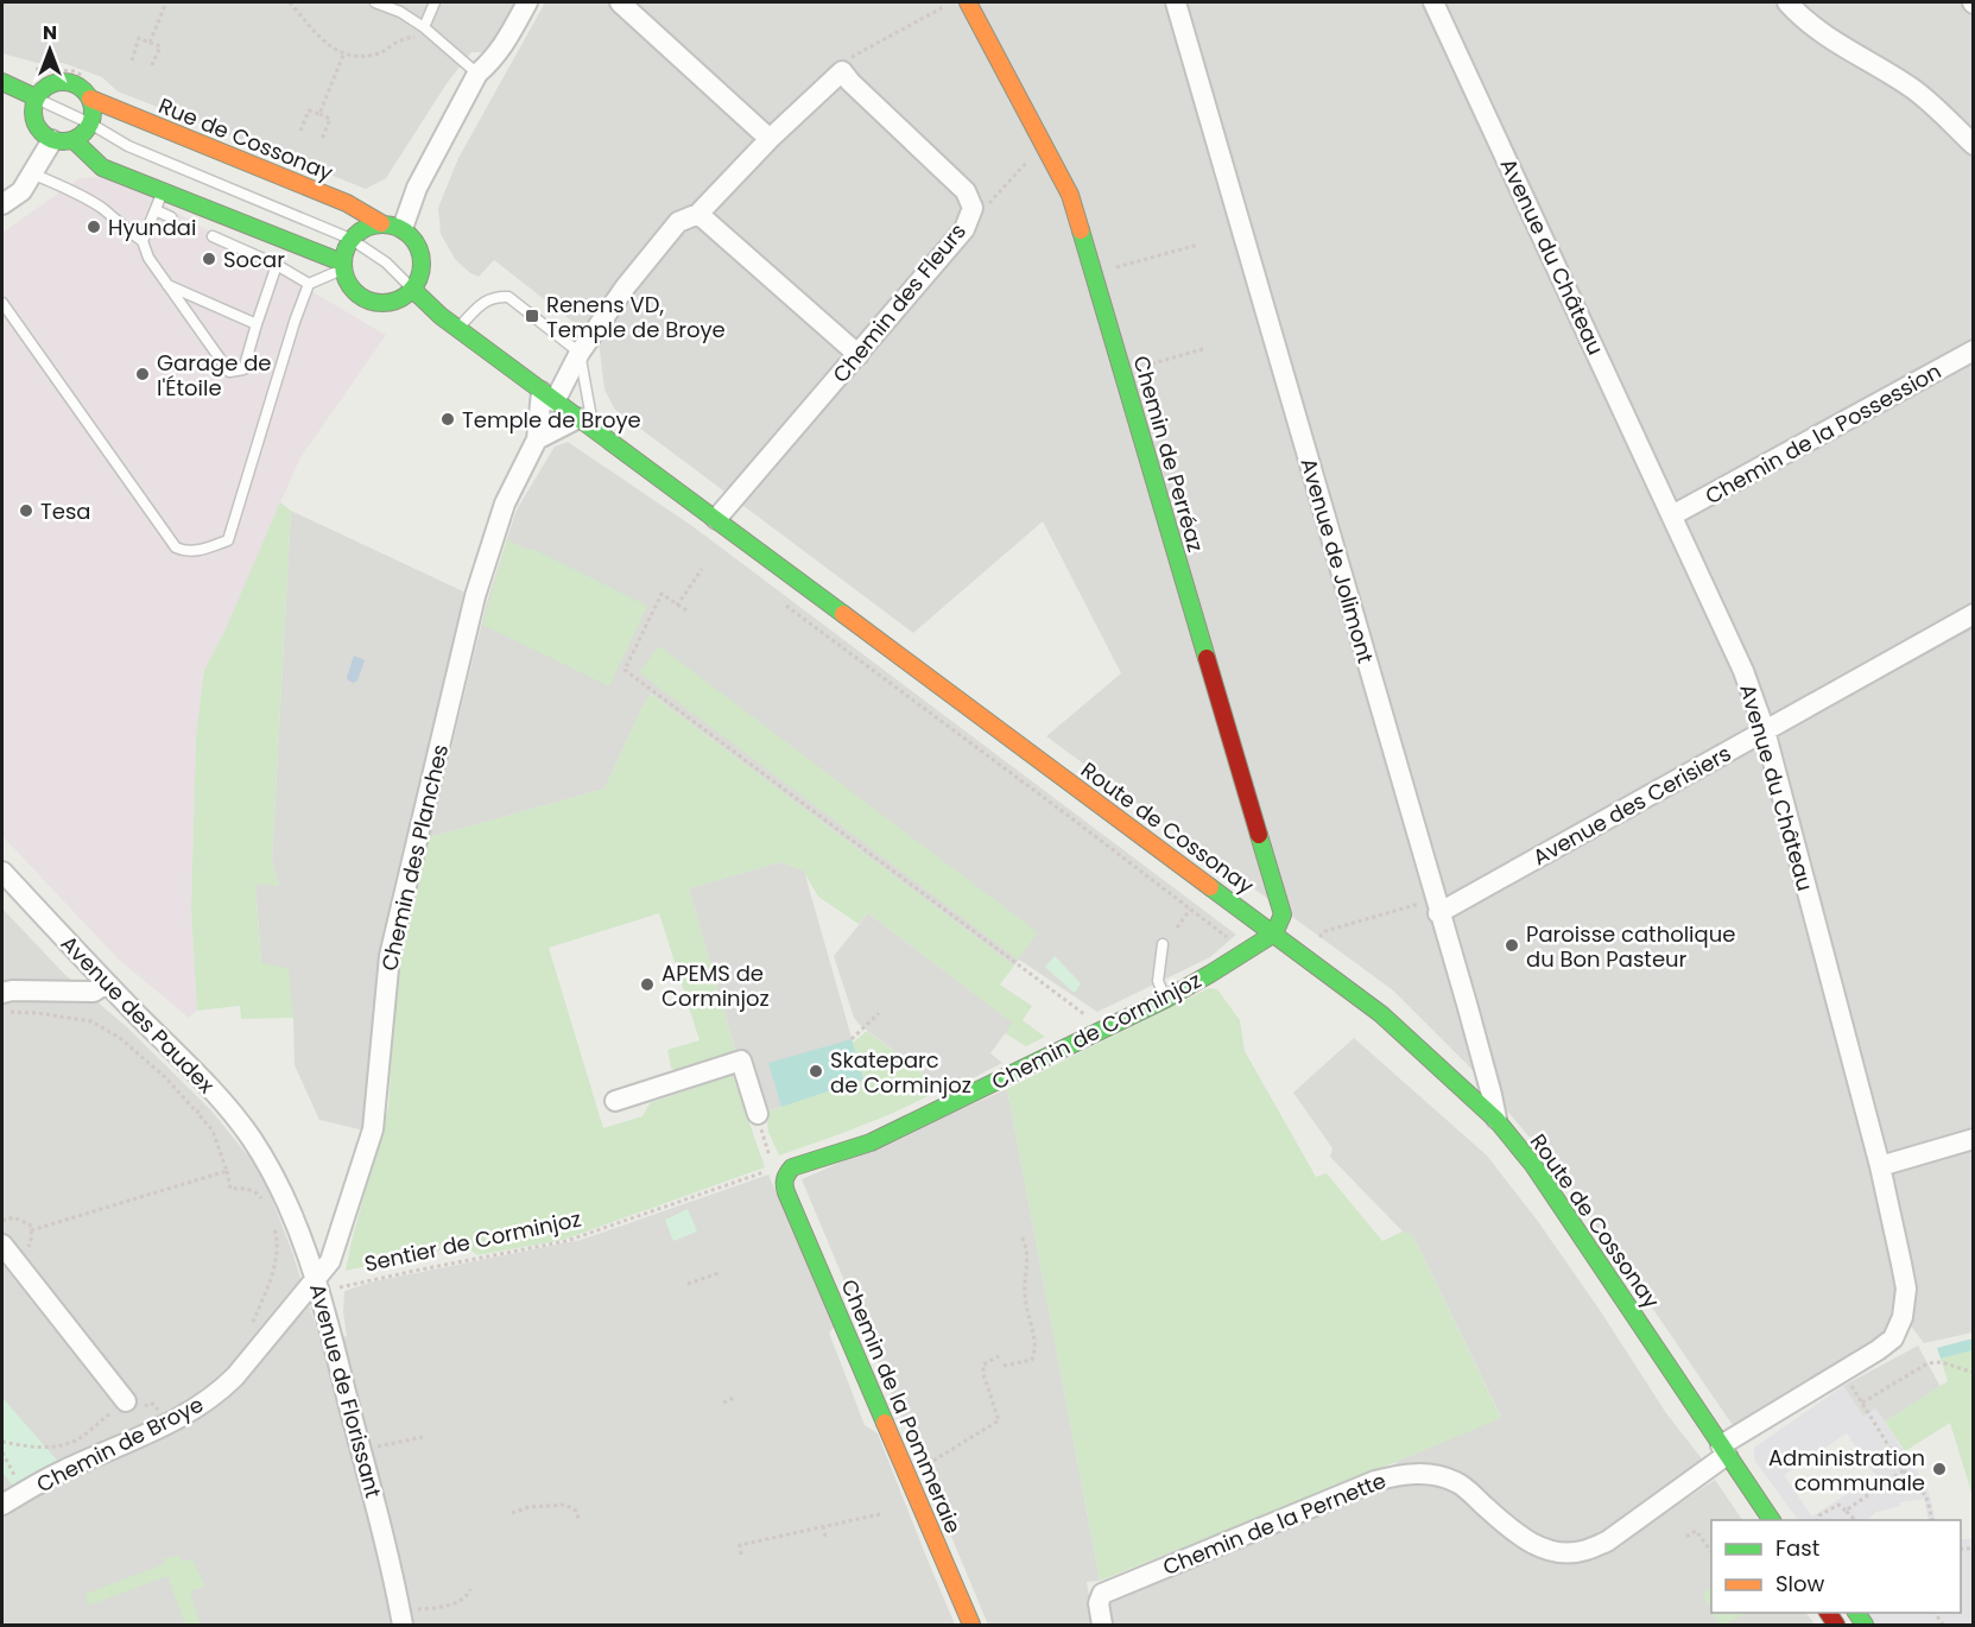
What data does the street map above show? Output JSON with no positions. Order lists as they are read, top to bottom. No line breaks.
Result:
{"streets":{"main road":["Rue de Cossonay","Chemin de Perréaz","Route de Cossonay","Chemin de Corminjoz","Chemin de la Pommeraie"],"street":["Avenue du Château","Chemin des Fleurs","Chemin de la Possession","Avenue de Jolimont","Avenue des Cerisiers","Chemin des Planches","Avenue des Paudex","Avenue de Florissant","Chemin de Broye","Chemin de la Pernette"],"path":["Sentier de Corminjoz"]},"crossings":[["Avenue du Château","Chemin de la Possession"],["Avenue du Château","Avenue des Cerisiers"],["Avenue du Château","Route de Cossonay"],["Avenue du Château","Chemin de la Pernette"],["Chemin des Fleurs","Route de Cossonay"],["Chemin de Perréaz","Route de Cossonay"],["Chemin de Perréaz","Chemin de Corminjoz"],["Avenue de Jolimont","Avenue des Cerisiers"],["Avenue de Jolimont","Route de Cossonay"],["Route de Cossonay","Chemin des Planches"],["Route de Cossonay","Chemin de Corminjoz"],["Route de Cossonay","Chemin de la Pernette"],["Chemin des Planches","Avenue de Florissant"],["Chemin des Planches","Chemin de Broye"],["Avenue des Paudex","Avenue de Florissant"],["Chemin de Corminjoz","Chemin de la Pommeraie"],["Avenue de Florissant","Chemin de Broye"]],"places":{"other":["Hyundai","Socar","Garage de l'Étoile","Temple de Broye","Tesa","Paroisse catholique du Bon Pasteur","APEMS de Corminjoz","Skateparc de Corminjoz","Administration communale"],"transit":["Renens VD, Temple de Broye"]},"legend":["Fast","Slow"],"north":"top"}
